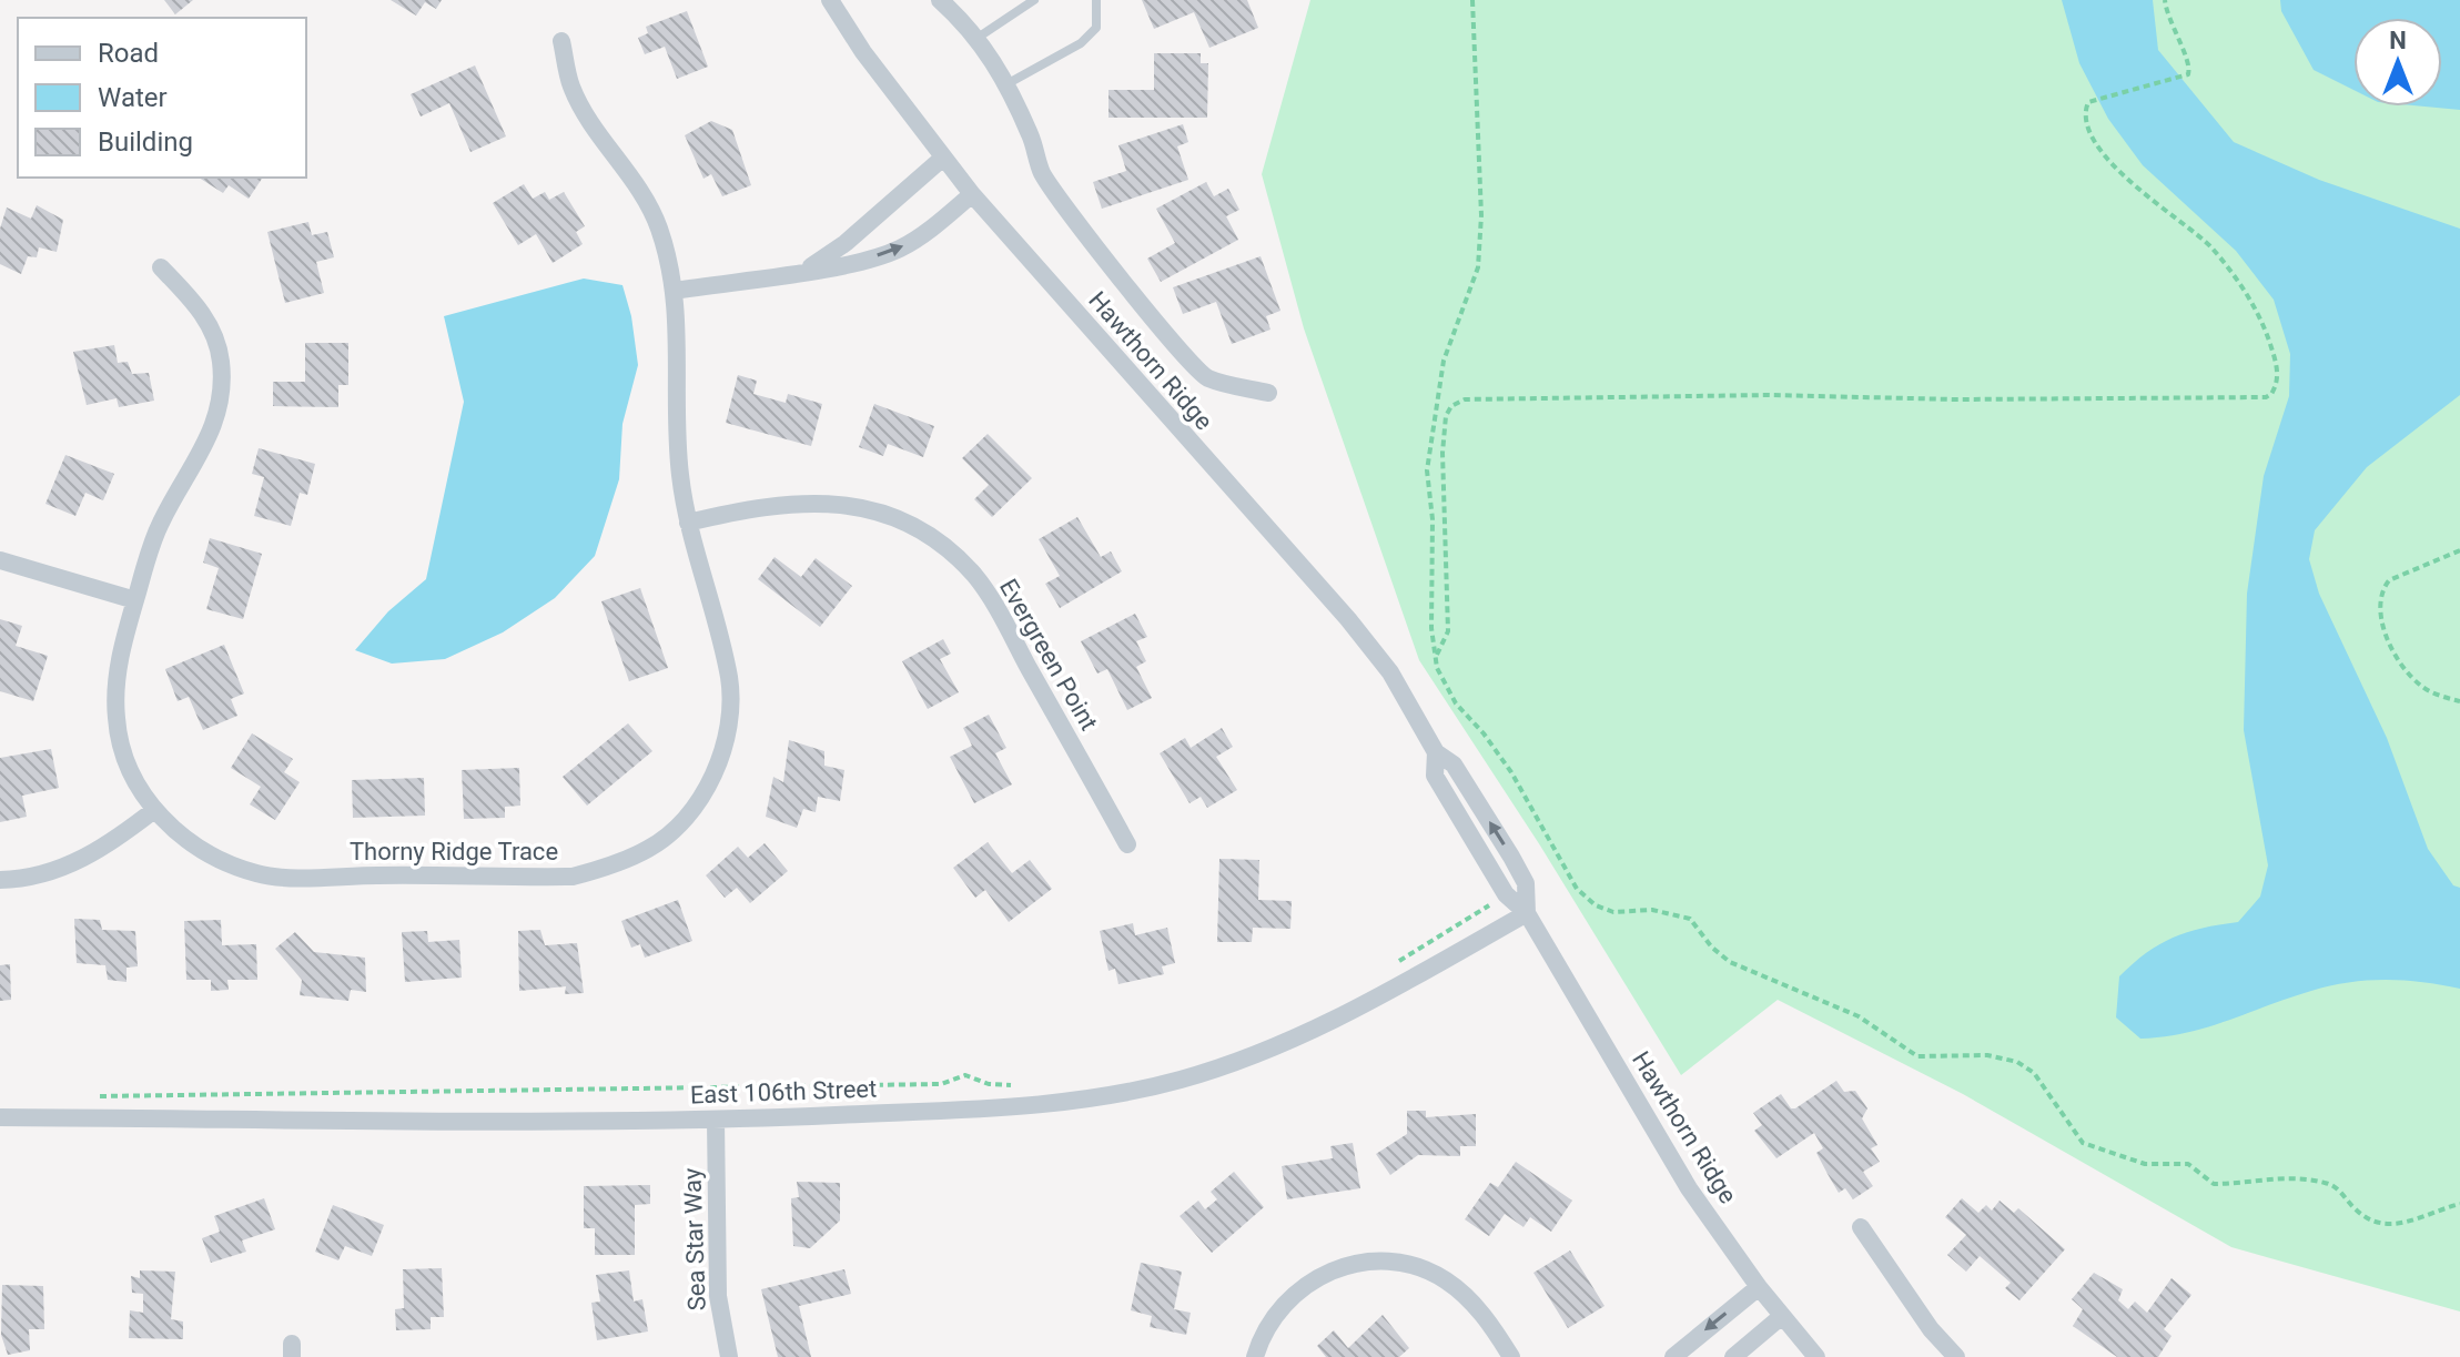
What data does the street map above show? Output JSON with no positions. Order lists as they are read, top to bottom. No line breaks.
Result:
{"streets":{"street":["Hawthorn Ridge","Evergreen Point","Thorny Ridge Trace","East 106th Street","Sea Star Way"]},"crossings":[["Hawthorn Ridge","East 106th Street"],["Evergreen Point","Thorny Ridge Trace"],["East 106th Street","Sea Star Way"]],"legend":["Road","Water","Building"],"north":"top"}
